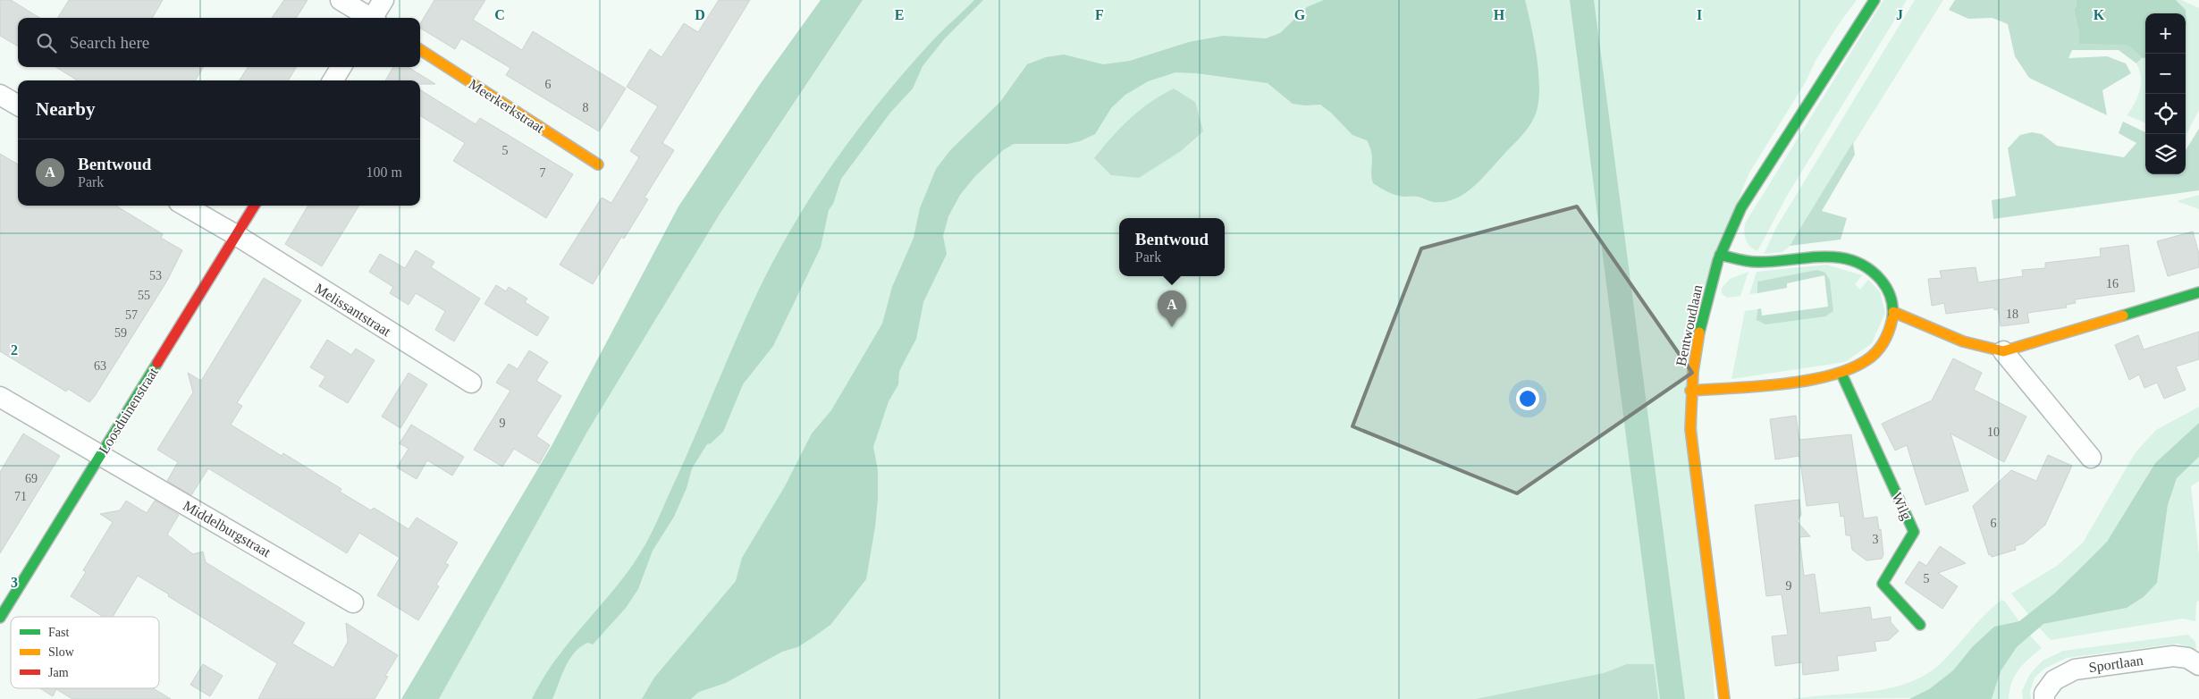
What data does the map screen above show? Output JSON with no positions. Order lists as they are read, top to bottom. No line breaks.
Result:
{"streets":{"street":["Meerkerkstraat","Melissantstraat","Bentwoudlaan","Loosduinenstraat","Wilg","Middelburgstraat","Sportlaan"]},"crossings":[["Melissantstraat","Loosduinenstraat"],["Loosduinenstraat","Middelburgstraat"]],"house_numbers":["6","8","5","7","53","16","55","18","57","59","63","9","10","69","71","6","3","5","9"],"legend":["Fast","Slow","Jam"],"page":{"map_buttons":["+","−"],"search":"Search here","heading":"Nearby","list":[{"mark":"A","name":"Bentwoud","note":"Park","value":"100 m"}],"popup":["Bentwoud","Park"],"pins":"A"},"grid":{"columns":["C","D","E","F","G","H","I","J","K"],"rows":["2","3"]}}
